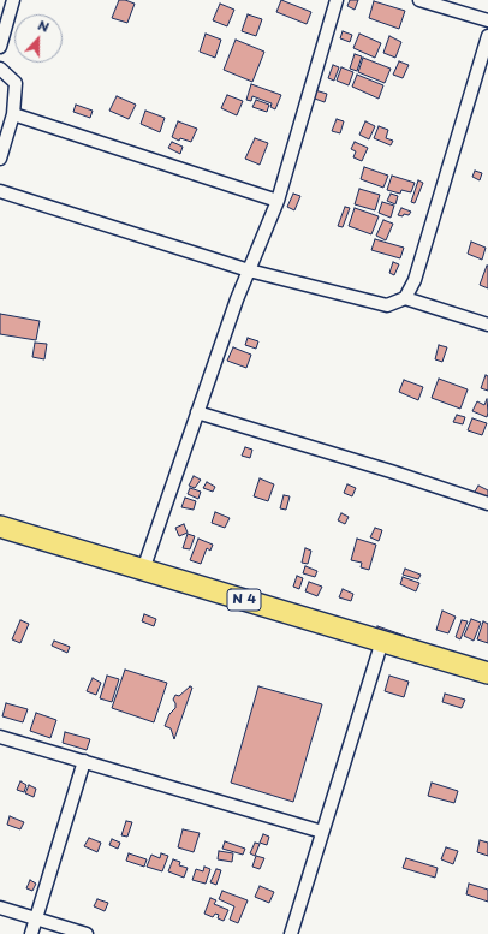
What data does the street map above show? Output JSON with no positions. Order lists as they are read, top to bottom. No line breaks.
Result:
{"streets":{"highway":["N 4"]},"north":"top"}
